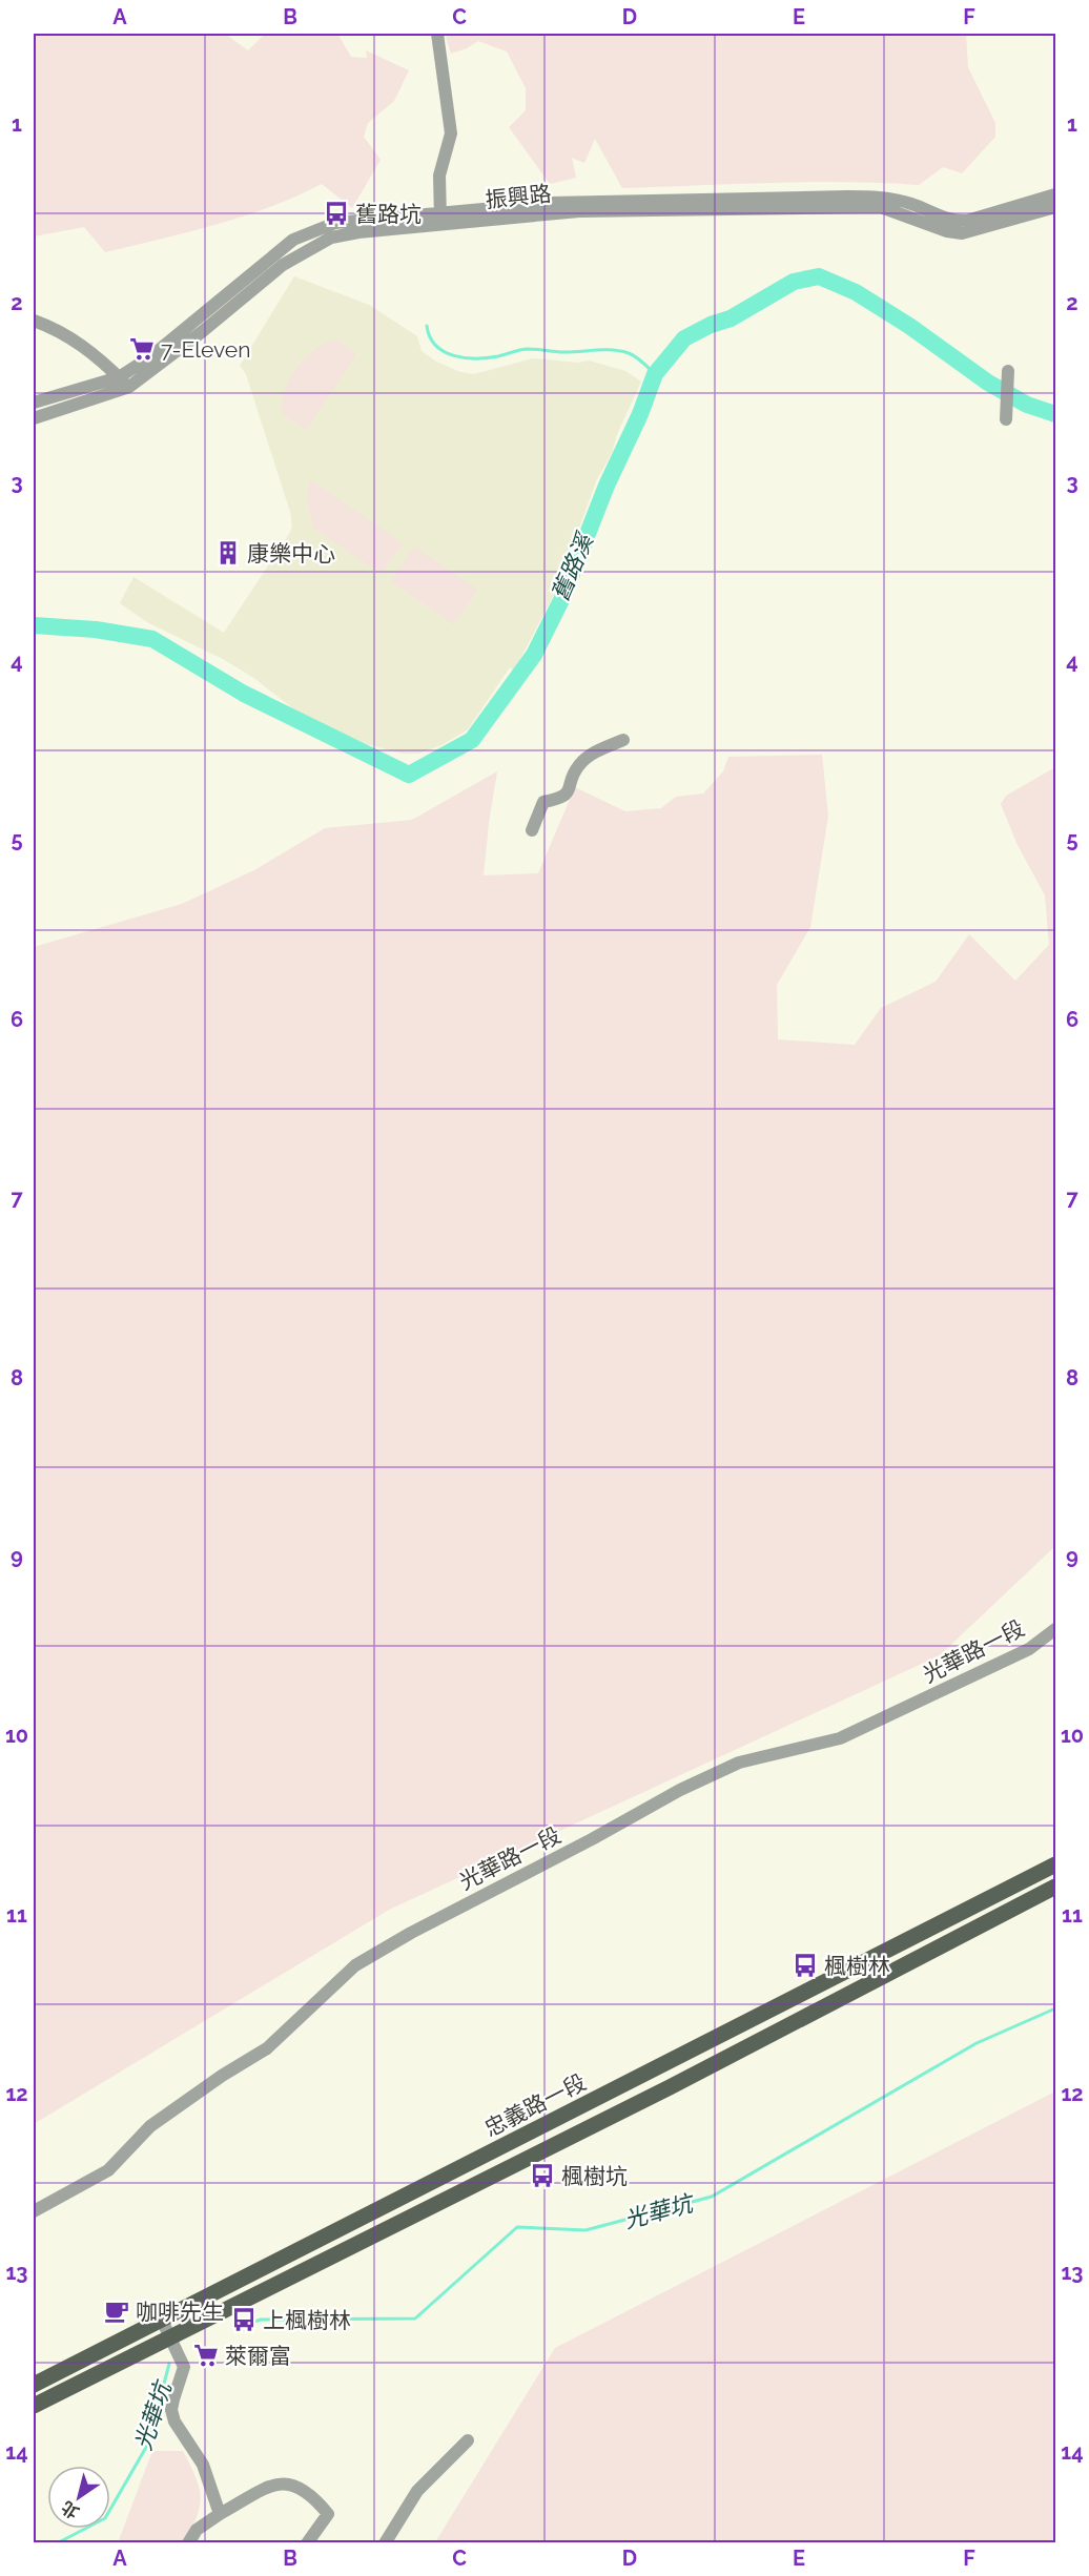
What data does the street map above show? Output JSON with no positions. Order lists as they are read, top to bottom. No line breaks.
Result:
{"streets":{"main road":["忠義路一段"],"street":["振興路","光華路一段"]},"water":["舊路溪","光華坑"],"places":{"bus stop":["舊路坑","楓樹林","楓樹坑","上楓樹林"],"supermarket":["7-Eleven","萊爾富"],"building":["康樂中心"],"cafe":["咖啡先生"]},"north":"bottom left","grid":{"columns":["A","B","C","D","E","F"],"rows":["1","2","3","4","5","6","7","8","9","10","11","12","13","14"]}}
